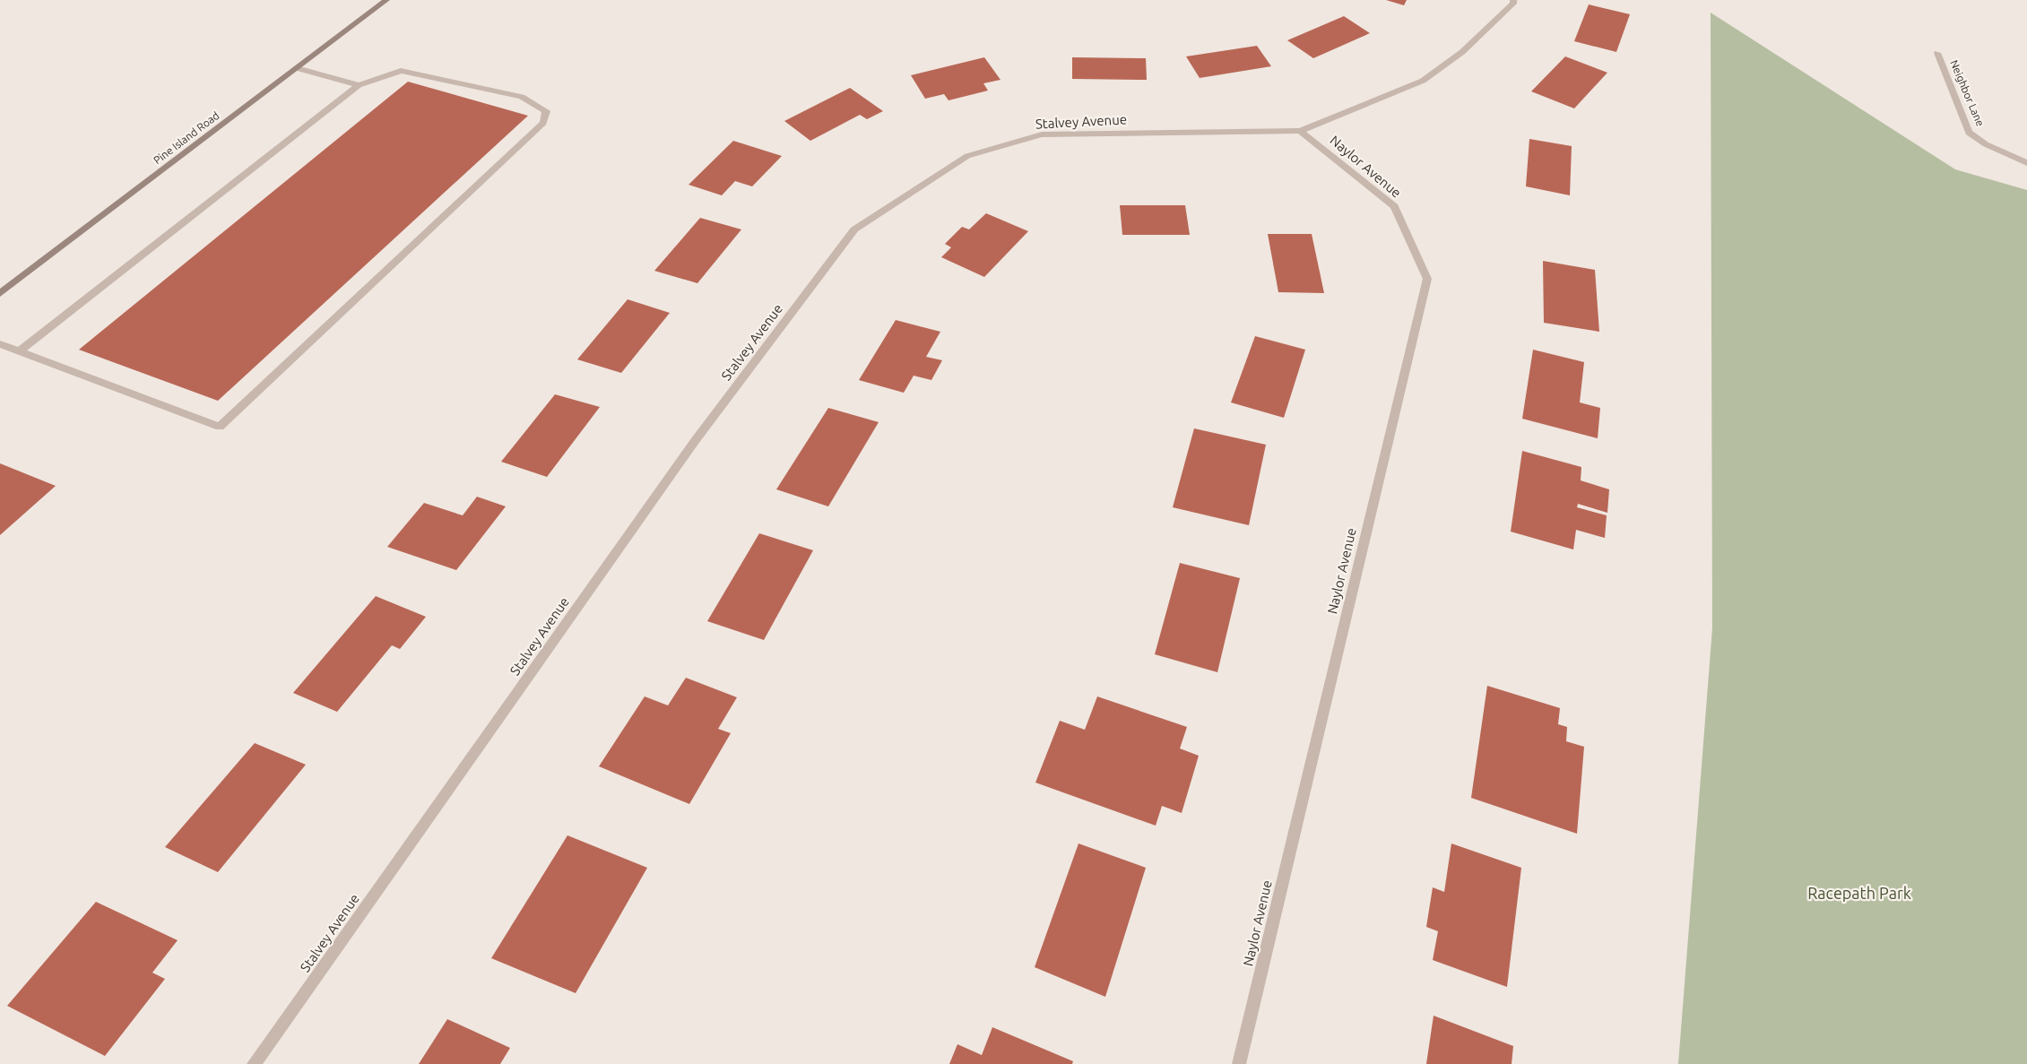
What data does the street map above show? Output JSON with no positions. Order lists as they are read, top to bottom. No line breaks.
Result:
{"streets":{"street":["Neighbor Lane","Stalvey Avenue","Pine Island Road","Naylor Avenue"]},"crossings":[["Stalvey Avenue","Naylor Avenue"]],"parks":["Racepath Park"]}
